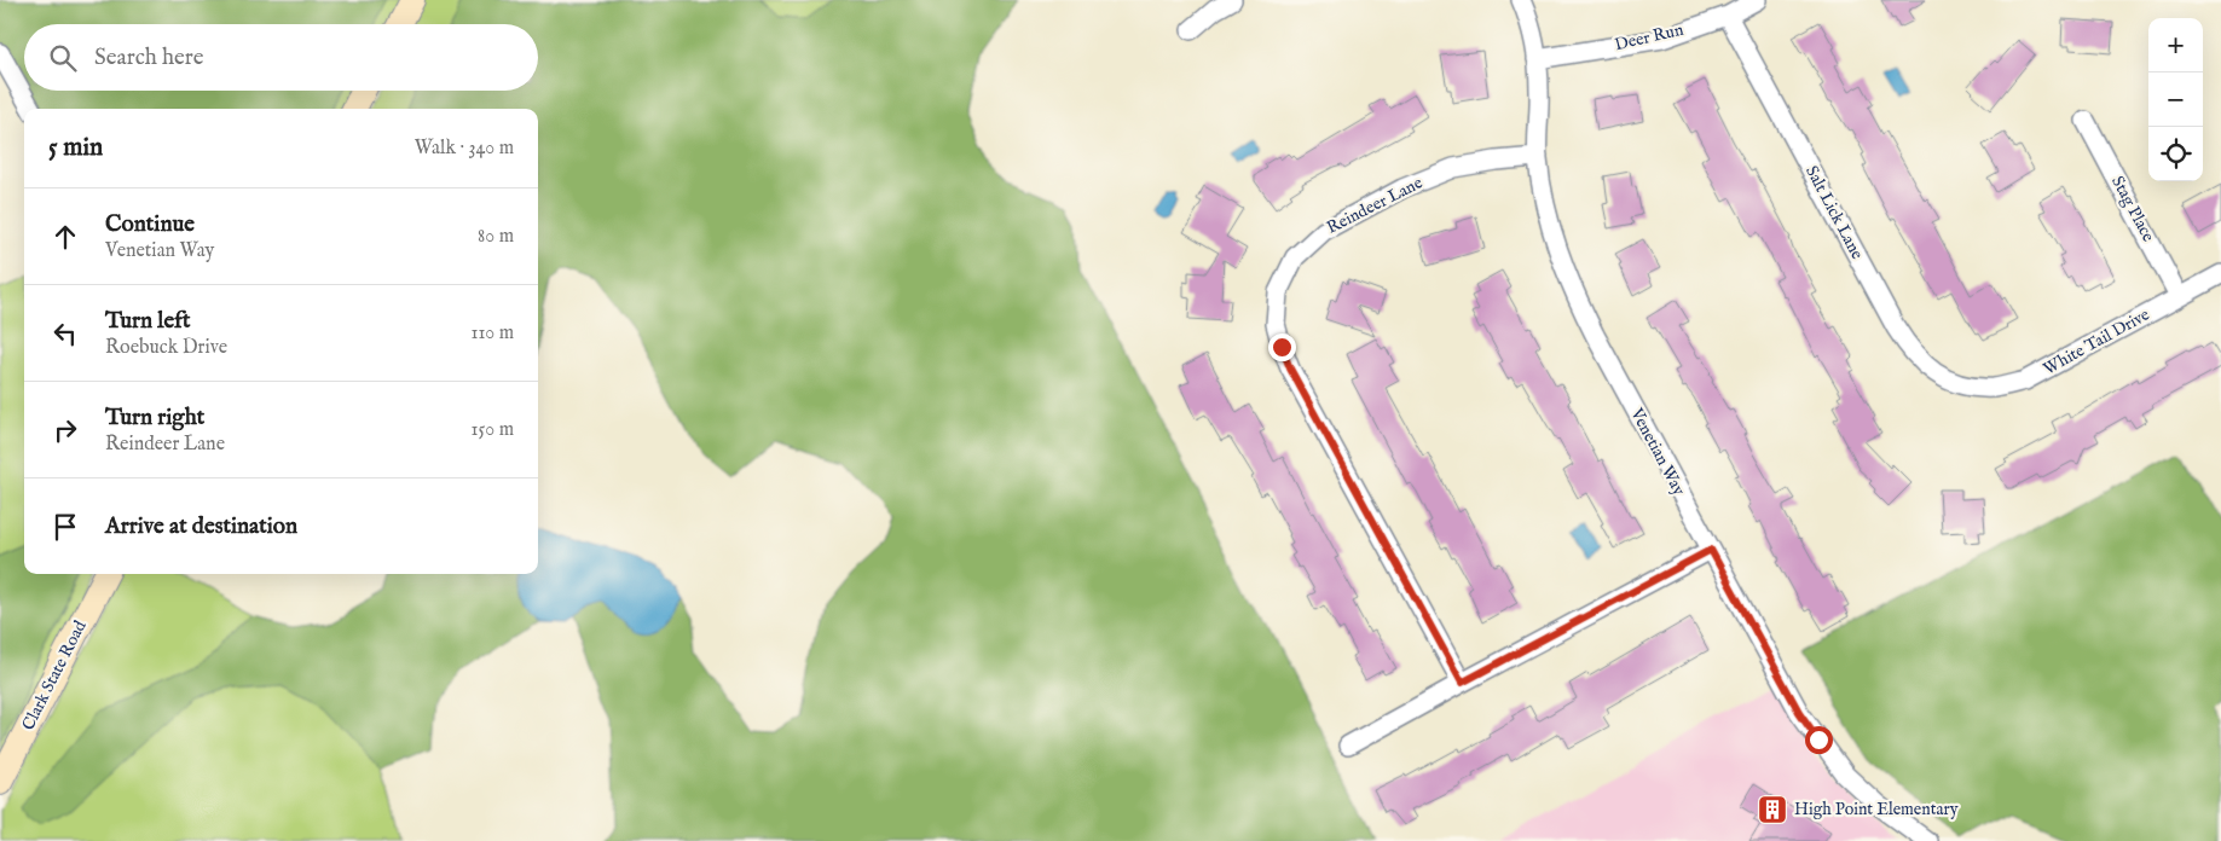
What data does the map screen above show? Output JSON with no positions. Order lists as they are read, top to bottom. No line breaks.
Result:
{"streets":{"main road":["Clark State Road"],"street":["Deer Run","Reindeer Lane","Stag Place","Salt Lick Lane","White Tail Drive","Venetian Way"]},"crossings":[["Deer Run","Salt Lick Lane"],["Deer Run","Venetian Way"],["Reindeer Lane","Venetian Way"],["Stag Place","White Tail Drive"],["Salt Lick Lane","White Tail Drive"]],"places":{"building":["High Point Elementary"]},"page":{"map_buttons":["+","−"],"search":"Search here","heading":["5 min","Walk · 340 m"],"list":[["Continue","Venetian Way","80 m"],["Turn left","Roebuck Drive","110 m"],["Turn right","Reindeer Lane","150 m"],"Arrive at destination"]}}
